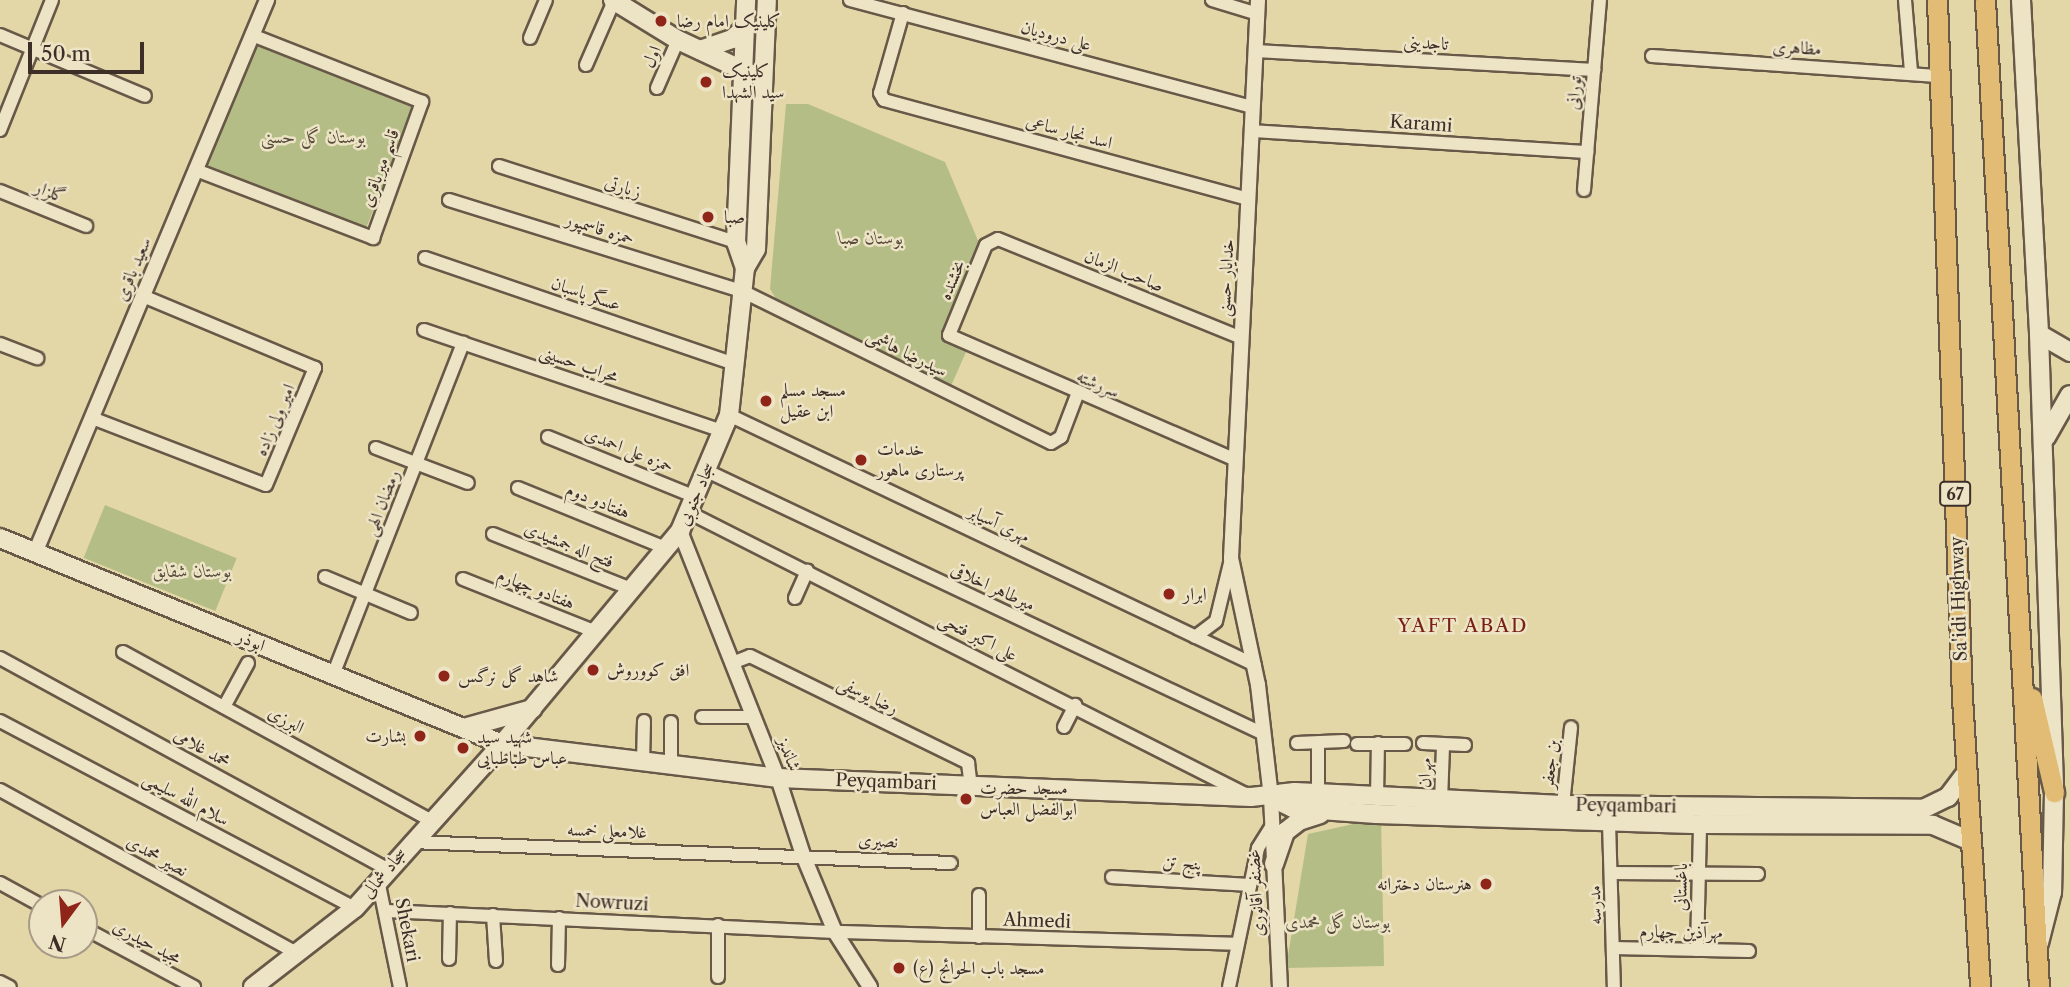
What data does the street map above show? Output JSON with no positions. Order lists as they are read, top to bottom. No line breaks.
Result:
{"streets":{"highway":["67","Sa'idi Highway"],"main road":["سجاد جنوبی","ابوذر","Peyqambari","سجاد شمالی"],"street":["علی درودیان","تاجدینی","مظاهری","اول","تورانی","Karami","اسد نجار ساعی","قاسم میرباقری","زیارتی","گلزار","حمزه قاسمپور","سعید باقری","صاحب الزمان","خدایار حسنی","بخشنده","عسگر پاسبان","سیدرضا هاشمی","محراب حسینی","سررشته","امیر ولی زاده","حمزه علی احمدی","هفتادو دوم","رمضان الهی","مهری آسیابر","فتح اله جمشیدی","میرطاهر اخلاقی","هفتادو چهارم","علی اکبر فتحی","رضا یوسفی","البرزی","محمد غلامی","شاندیز","بن جعفر","مهران","سلام الله سلیمی","غلامعلی خمسه","نصیری","نصیر محمدی","پنج تن","باغستانی","غضنفر آقانوری","Nowruzi","مدرسه","Ahmedi","Shekari","مهرآذین چهارم","مجید حیدری"]},"crossings":[["علی درودیان","اسد نجار ساعی"],["علی درودیان","خدایار حسنی"],["تاجدینی","تورانی"],["تاجدینی","خدایار حسنی"],["مظاهری","Sa'idi Highway"],["تورانی","Karami"],["Karami","خدایار حسنی"],["اسد نجار ساعی","خدایار حسنی"],["قاسم میرباقری","سعید باقری"],["حمزه قاسمپور","سیدرضا هاشمی"],["حمزه قاسمپور","سجاد جنوبی"],["سعید باقری","امیر ولی زاده"],["سعید باقری","ابوذر"],["صاحب الزمان","خدایار حسنی"],["صاحب الزمان","بخشنده"],["خدایار حسنی","سررشته"],["خدایار حسنی","مهری آسیابر"],["خدایار حسنی","میرطاهر اخلاقی"],["خدایار حسنی","Peyqambari"],["خدایار حسنی","غضنفر آقانوری"],["بخشنده","سررشته"],["عسگر پاسبان","سجاد جنوبی"],["سیدرضا هاشمی","سررشته"],["سیدرضا هاشمی","سجاد جنوبی"],["محراب حسینی","سجاد جنوبی"],["محراب حسینی","رمضان الهی"],["محراب حسینی","مهری آسیابر"],["حمزه علی احمدی","سجاد جنوبی"],["حمزه علی احمدی","علی اکبر فتحی"],["سجاد جنوبی","هفتادو دوم"],["سجاد جنوبی","مهری آسیابر"],["سجاد جنوبی","فتح اله جمشیدی"],["سجاد جنوبی","میرطاهر اخلاقی"],["سجاد جنوبی","هفتادو چهارم"],["سجاد جنوبی","علی اکبر فتحی"],["سجاد جنوبی","ابوذر"],["سجاد جنوبی","شاندیز"],["سجاد جنوبی","Peyqambari"],["سجاد جنوبی","سجاد شمالی"],["رمضان الهی","ابوذر"],["علی اکبر فتحی","Peyqambari"],["ابوذر","Peyqambari"],["ابوذر","سجاد شمالی"],["رضا یوسفی","شاندیز"],["رضا یوسفی","Peyqambari"],["البرزی","سجاد شمالی"],["محمد غلامی","سجاد شمالی"],["محمد غلامی","Shekari"],["شاندیز","Peyqambari"],["شاندیز","غلامعلی خمسه"],["شاندیز","نصیری"],["شاندیز","Nowruzi"],["شاندیز","Ahmedi"],["بن جعفر","Peyqambari"],["مهران","Peyqambari"],["Peyqambari","سجاد شمالی"],["Peyqambari","باغستانی"],["Peyqambari","غضنفر آقانوری"],["Peyqambari","مدرسه"],["سلام الله سلیمی","سجاد شمالی"],["غلامعلی خمسه","نصیری"],["غلامعلی خمسه","سجاد شمالی"],["نصیر محمدی","سجاد شمالی"],["سجاد شمالی","Shekari"],["باغستانی","مهرآذین چهارم"],["Nowruzi","Ahmedi"],["Nowruzi","Shekari"],["مدرسه","مهرآذین چهارم"]],"districts":["YAFT ABAD"],"parks":["بوستان گل حسنی","بوستان صبا","بوستان شقایق","بوستان گل محمدی"],"places":["کلینیک امام رضا","کلینیک سید الشهدا","صبا","مسجد مسلم ابن عقیل","خدمات پرستاری ماهور","ابرار","افق کووروش","شاهد گل نرگس","بشارت","شهید سید عباس طباطبایی","مسجد حضرت ابوالفضل العباس","هنرستان دخترانه","مسجد باب الحوائج (ع)"],"scale_bar":"50 m","north":"bottom"}
